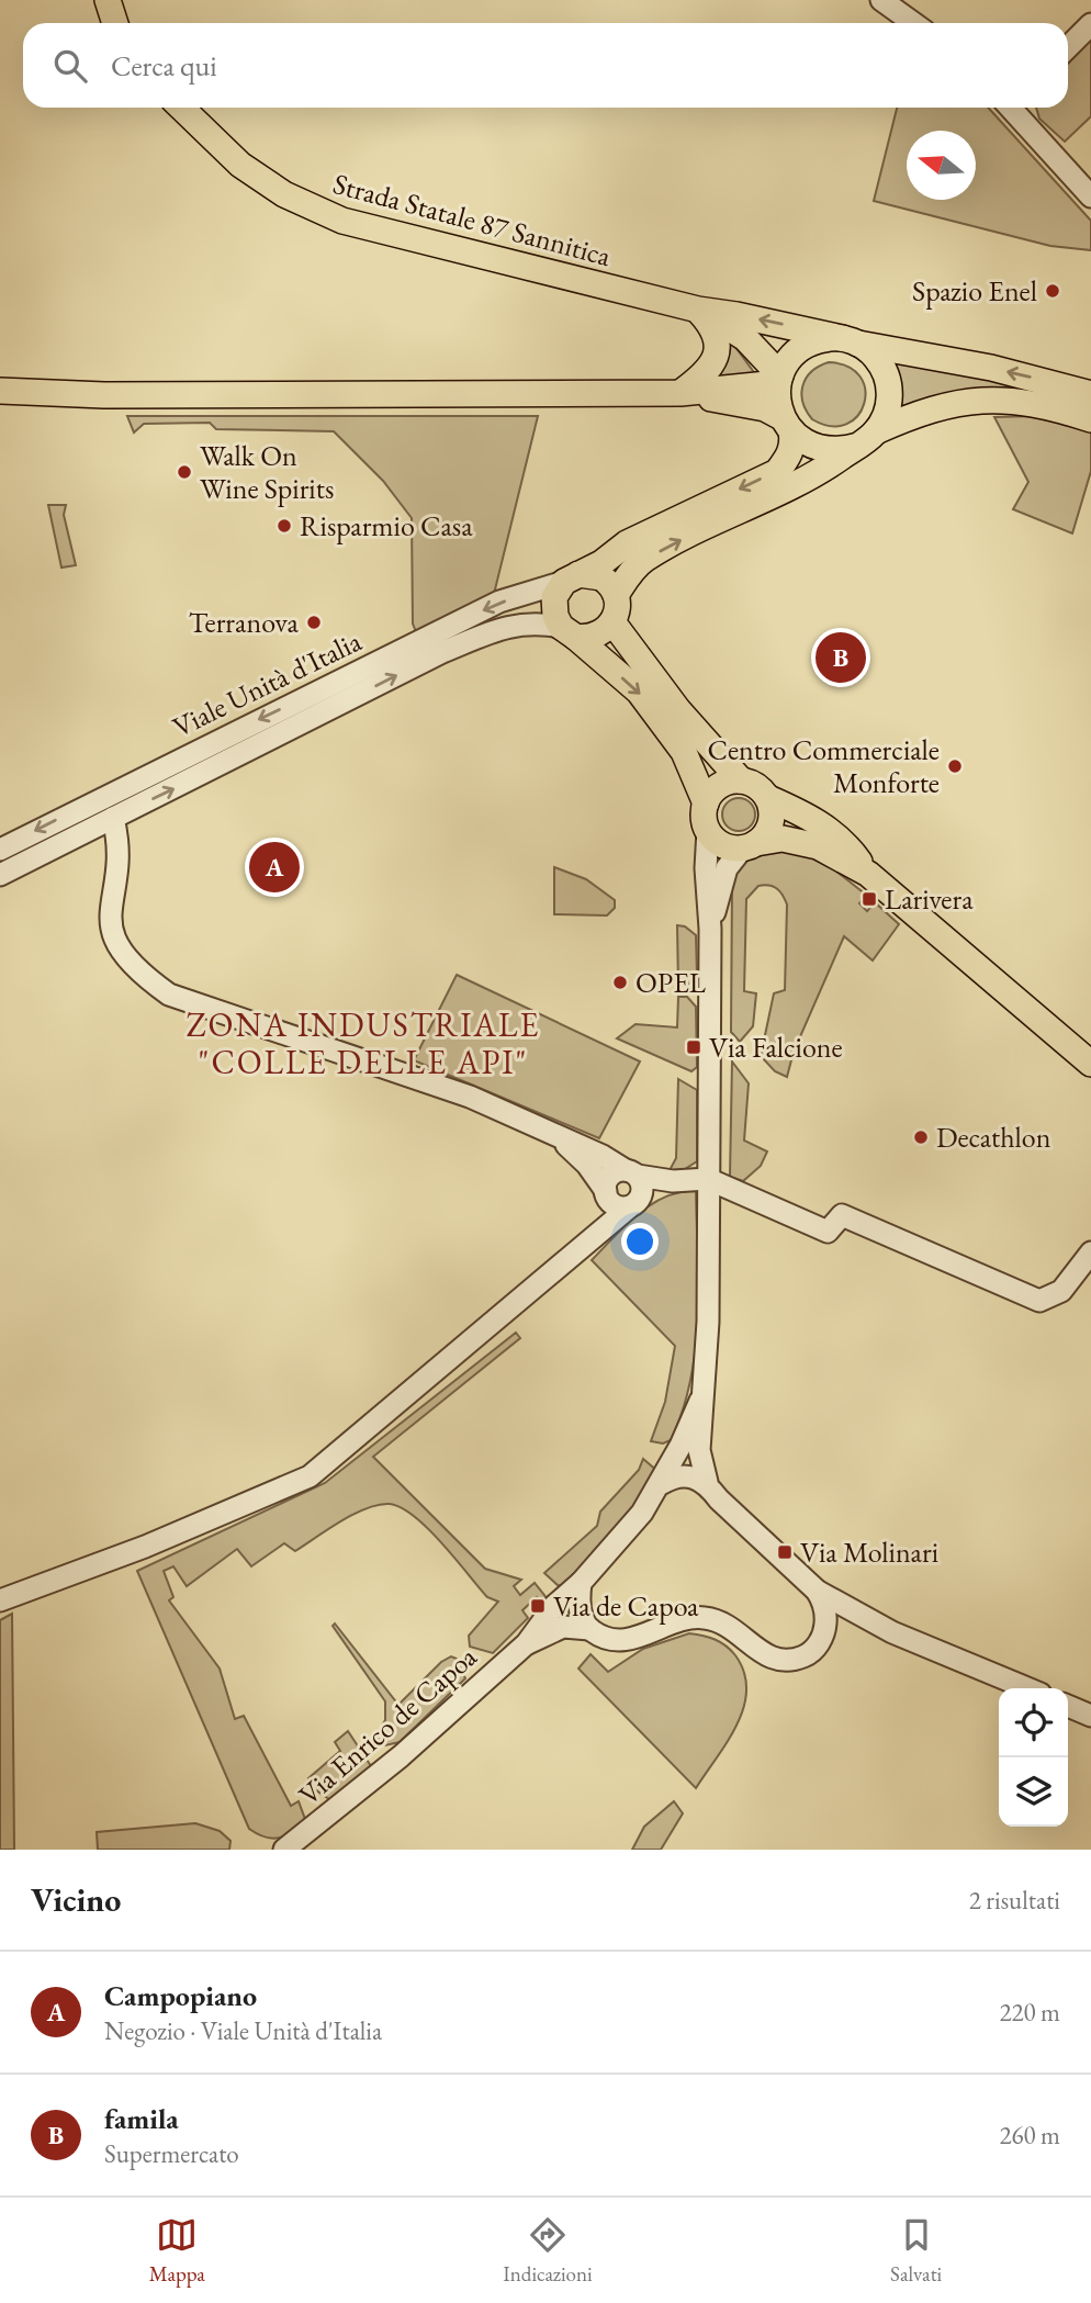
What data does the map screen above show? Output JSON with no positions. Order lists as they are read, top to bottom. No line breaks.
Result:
{"streets":{"main road":["Strada Statale 87 Sannitica"],"street":["Viale Unità d'Italia","Via Enrico de Capoa"]},"districts":["ZONA INDUSTRIALE \"COLLE DELLE API\""],"places":{"other":["Spazio Enel","Walk On Wine Spirits","Risparmio Casa","Terranova","Centro Commerciale Monforte","OPEL","Decathlon"],"transit":["Larivera","Via Falcione","Via Molinari","Via de Capoa"]},"north":"left","page":{"search":"Cerca qui","pins":["B","A"],"heading":["Vicino","2 risultati"],"list":[{"mark":"A","name":"Campopiano","note":"Negozio · Viale Unità d'Italia","value":"220 m"},{"mark":"B","name":"famila","note":"Supermercato","value":"260 m"}],"nav":["Mappa","Indicazioni","Salvati"]}}
